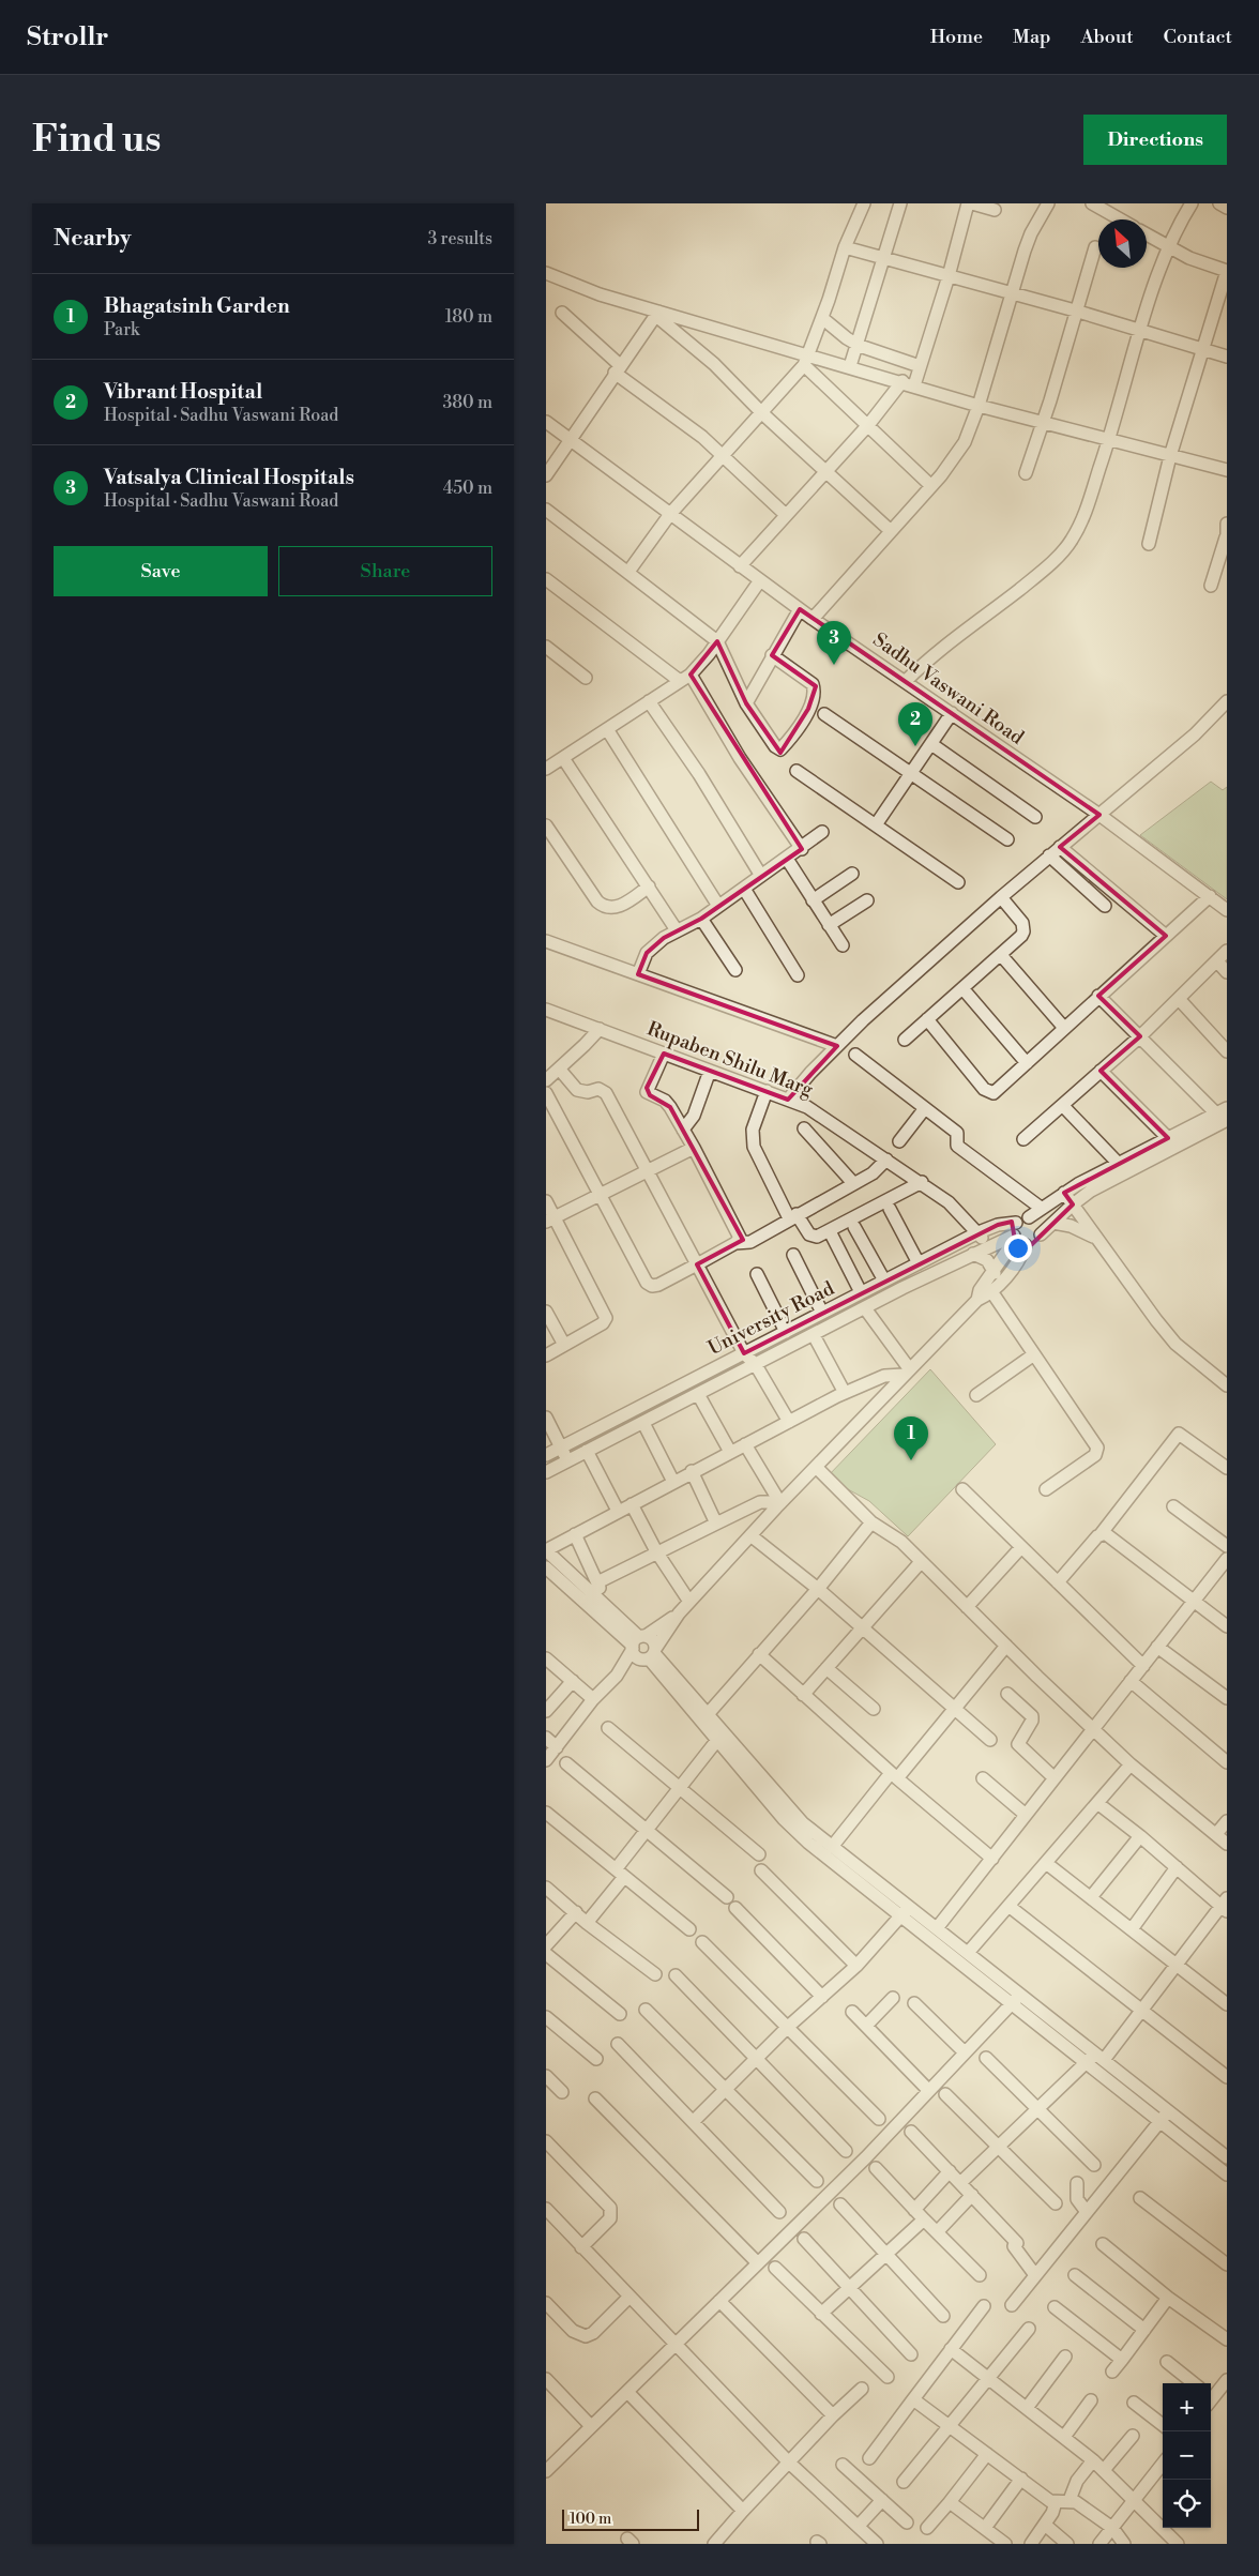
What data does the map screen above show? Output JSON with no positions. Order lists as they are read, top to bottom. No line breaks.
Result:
{"streets":{"street":["Sadhu Vaswani Road","Rupaben Shilu Marg","University Road"]},"crossings":[["Rupaben Shilu Marg","University Road"]],"scale_bar":"100 m","north":"top left","page":{"header":"Strollr","nav":["Home","Map","About","Contact"],"buttons":["Directions",["Save","Share"]],"title":"Find us","heading":["Nearby","3 results"],"list":[{"mark":"1","name":"Bhagatsinh Garden","note":"Park","value":"180 m"},{"mark":"2","name":"Vibrant Hospital","note":"Hospital · Sadhu Vaswani Road","value":"380 m"},{"mark":"3","name":"Vatsalya Clinical Hospitals","note":"Hospital · Sadhu Vaswani Road","value":"450 m"}],"pins":["3","2","1"],"map_buttons":["+","−"],"scale":"100 m"}}
